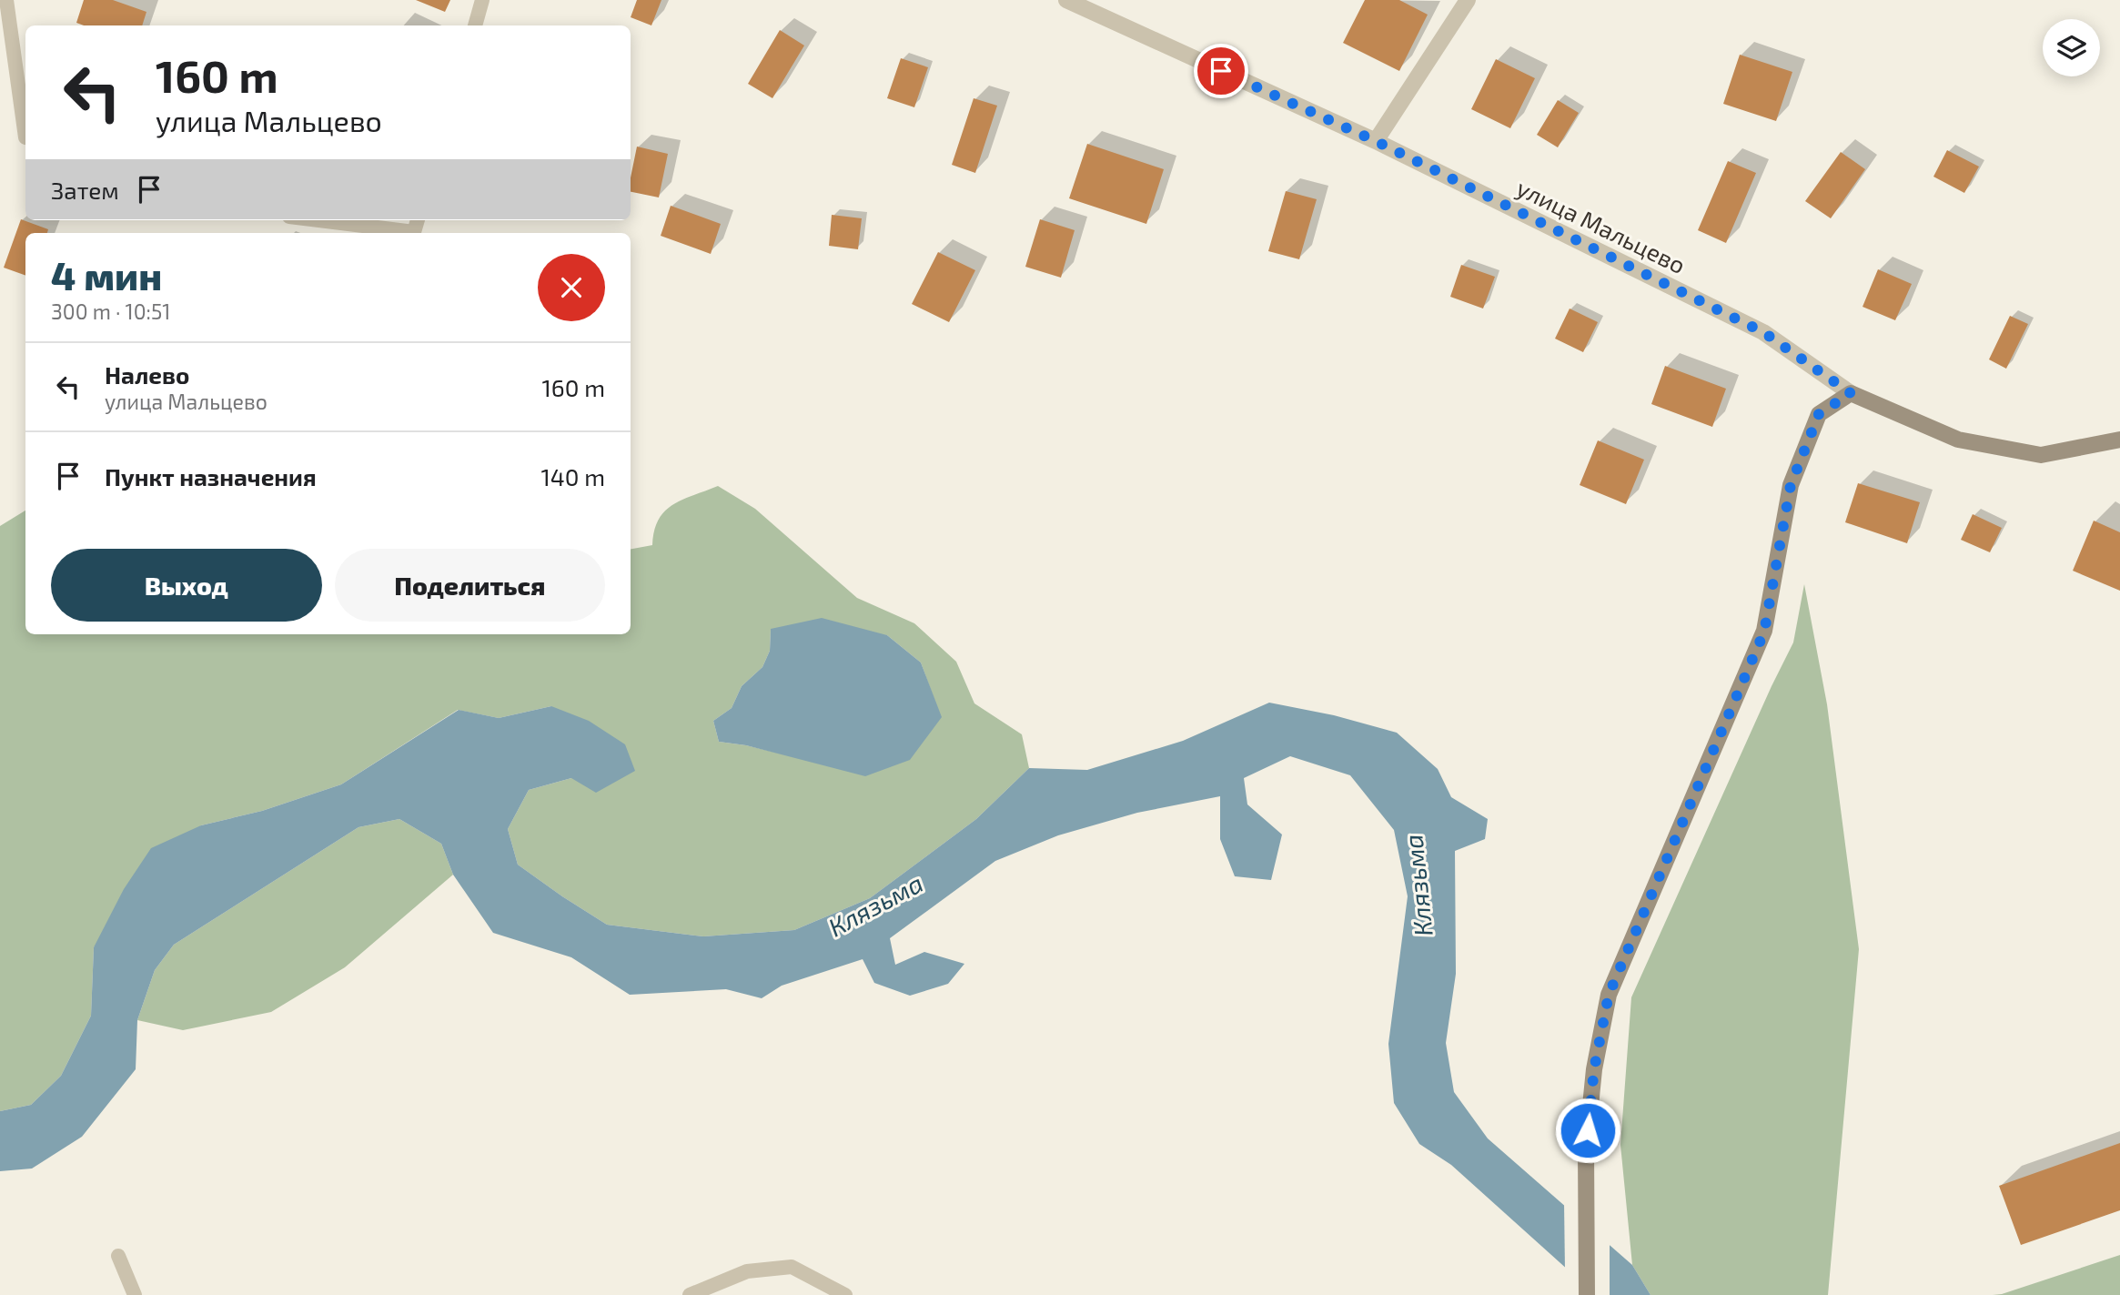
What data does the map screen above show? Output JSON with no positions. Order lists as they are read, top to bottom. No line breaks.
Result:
{"streets":{"street":["улица Мальцево"]},"water":["Клязьма"],"page":{"turn":["160 m","улица Мальцево"],"then":"Затем","heading":["4 мин","300 m · 10:51"],"list":[{"name":"Налево","note":"улица Мальцево","value":"160 m"},{"name":"Пункт назначения","value":"140 m"}],"buttons":["Выход","Поделиться"]}}
